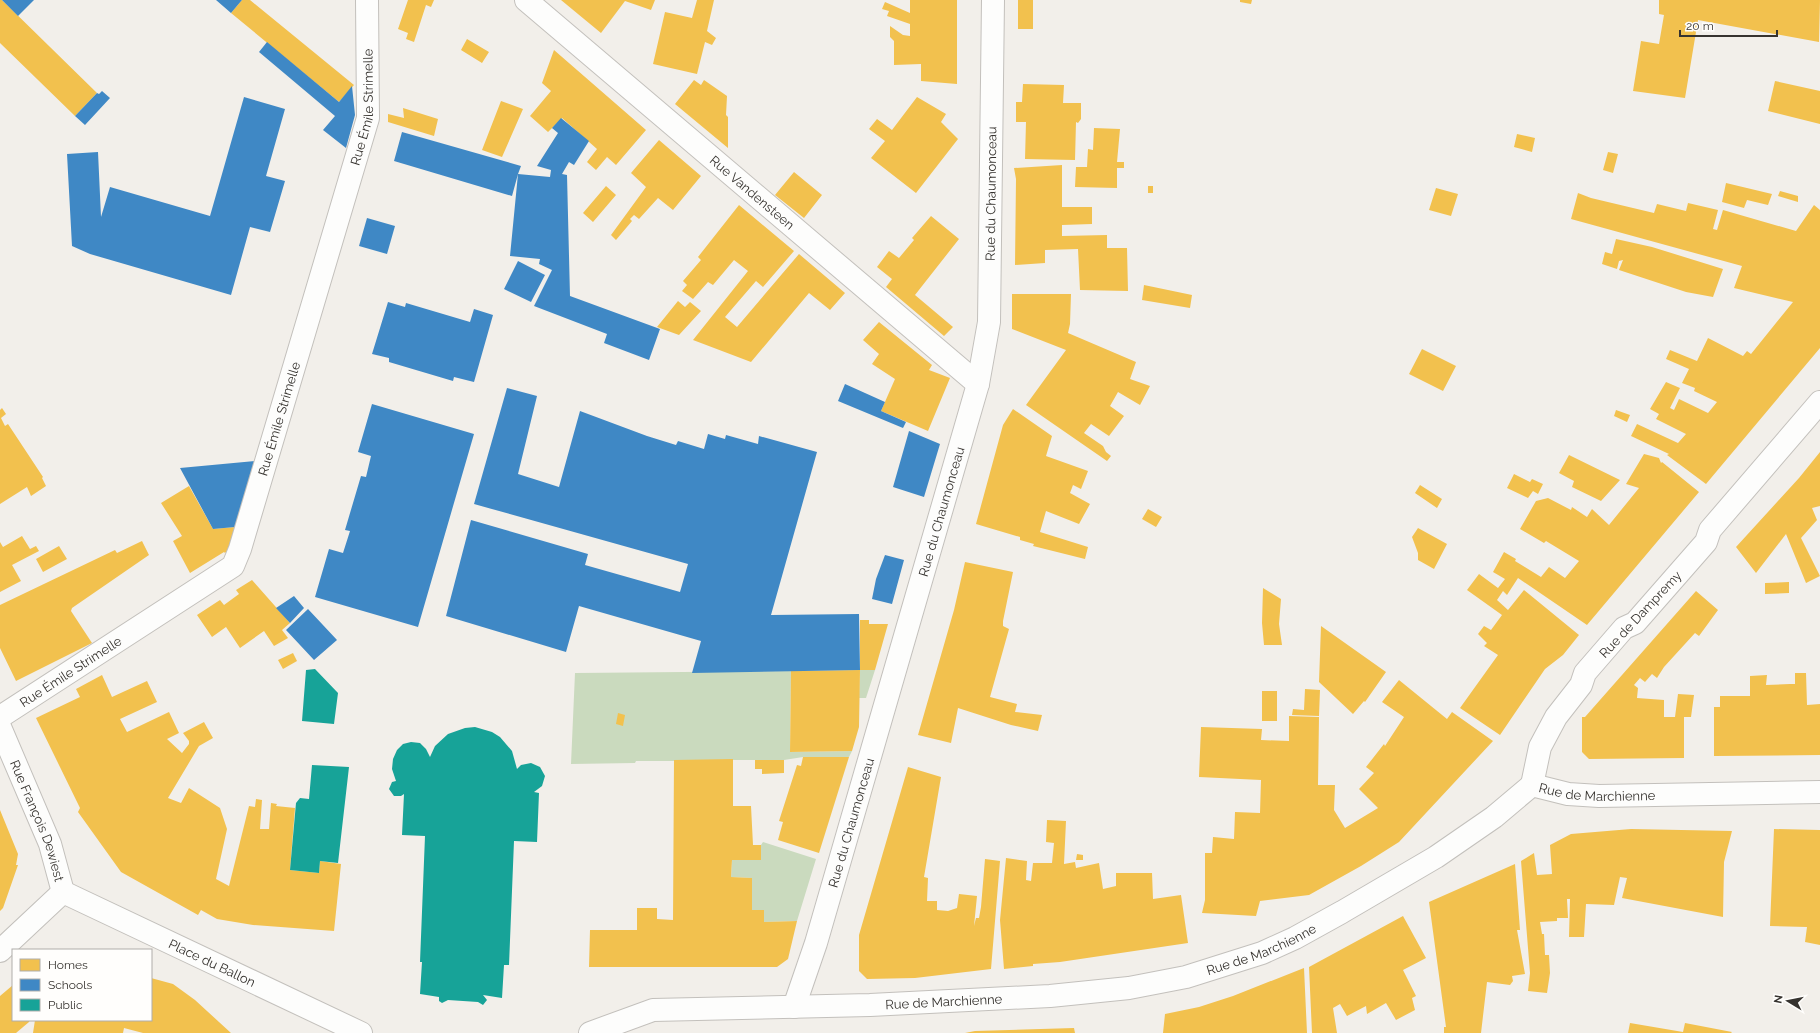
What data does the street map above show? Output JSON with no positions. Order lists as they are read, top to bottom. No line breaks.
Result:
{"streets":{"street":["Rue Émile Strimelle","Rue Vandensteen","Rue du Chaumonceau","Rue de Dampremy","Rue de Marchienne","Rue François Dewiest","Place du Ballon"]},"crossings":[["Rue Vandensteen","Rue du Chaumonceau"],["Rue du Chaumonceau","Rue de Marchienne"],["Rue de Dampremy","Rue de Marchienne"],["Rue François Dewiest","Place du Ballon"]],"legend":["Homes","Schools","Public"],"scale_bar":"20 m","north":"left"}
